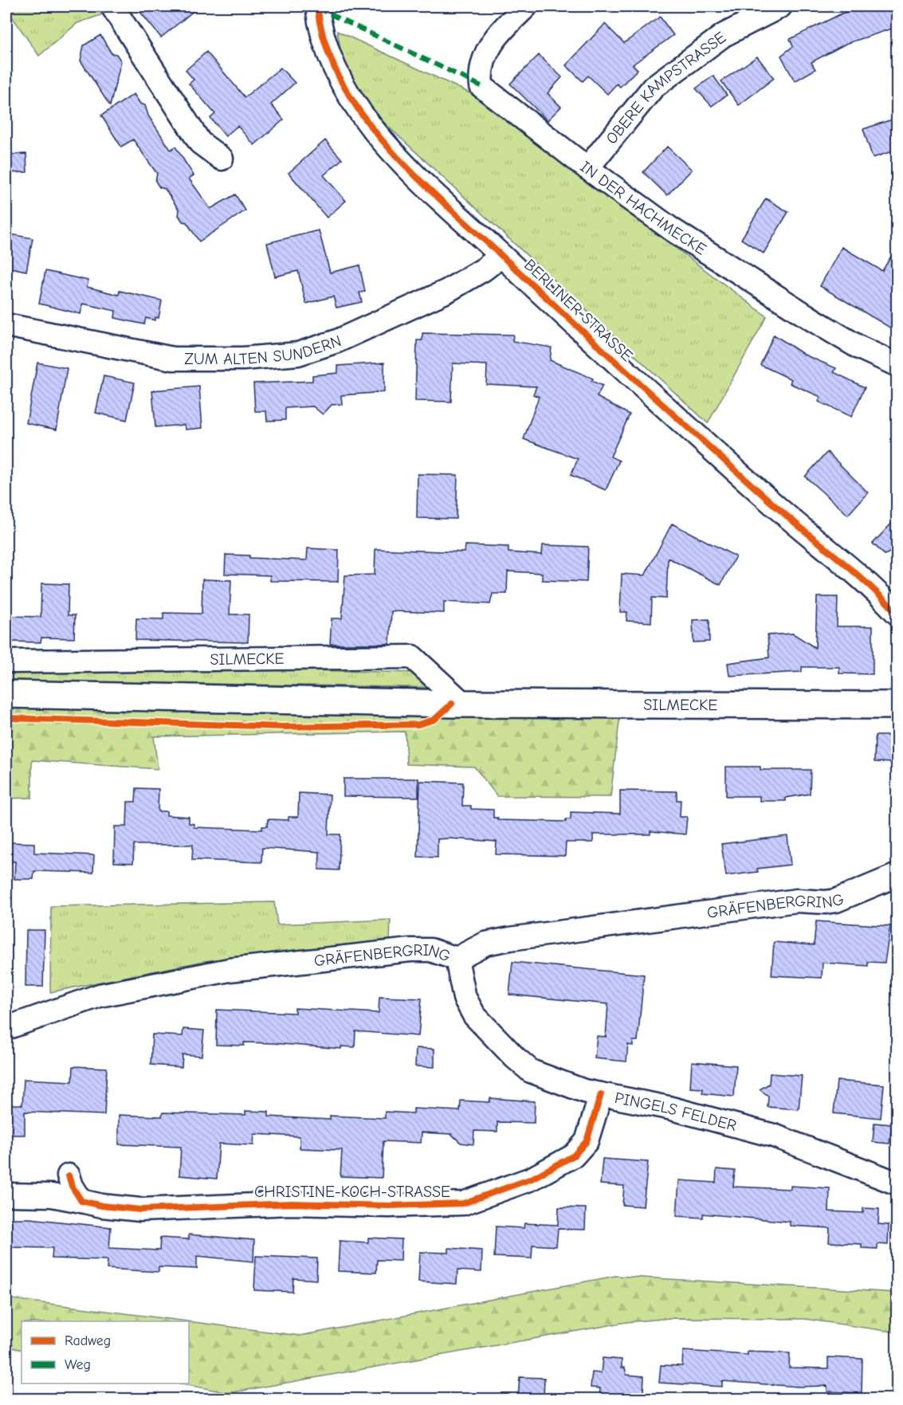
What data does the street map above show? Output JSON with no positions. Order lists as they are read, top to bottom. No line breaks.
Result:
{"streets":{"main road":["SILMECKE"],"street":["OBERE KAMPSTRASSE","IN DER HACHMECKE","BERLINER STRASSE","ZUM ALTEN SUNDERN","GRÄFENBERGRING","PINGELS FELDER","CHRISTINE-KOCH-STRASSE"]},"crossings":[["OBERE KAMPSTRASSE","IN DER HACHMECKE"],["BERLINER STRASSE","ZUM ALTEN SUNDERN"],["GRÄFENBERGRING","PINGELS FELDER"],["PINGELS FELDER","CHRISTINE-KOCH-STRASSE"]],"legend":["Radweg","Weg"]}
